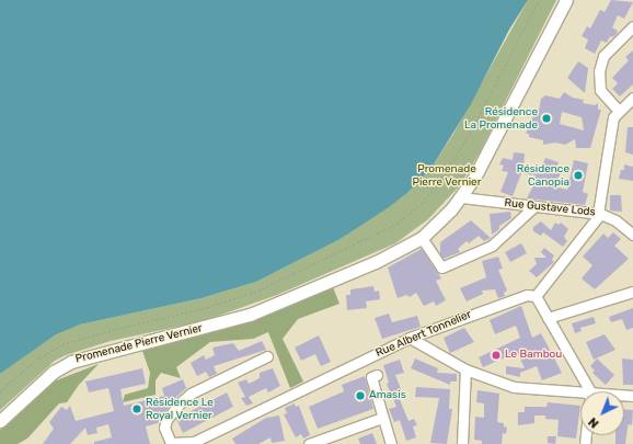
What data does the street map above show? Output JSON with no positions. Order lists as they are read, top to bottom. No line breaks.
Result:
{"streets":{"main road":["Promenade Pierre Vernier"],"street":["Rue Gustave Lods","Rue Albert Tonnelier"]},"crossings":[["Rue Gustave Lods","Promenade Pierre Vernier"]],"parks":["Promenade Pierre Vernier"],"places":["Résidence La Promenade","Résidence Canopia","Le Bambou","Amasis","Résidence Le Royal Vernier"],"north":"bottom left"}
